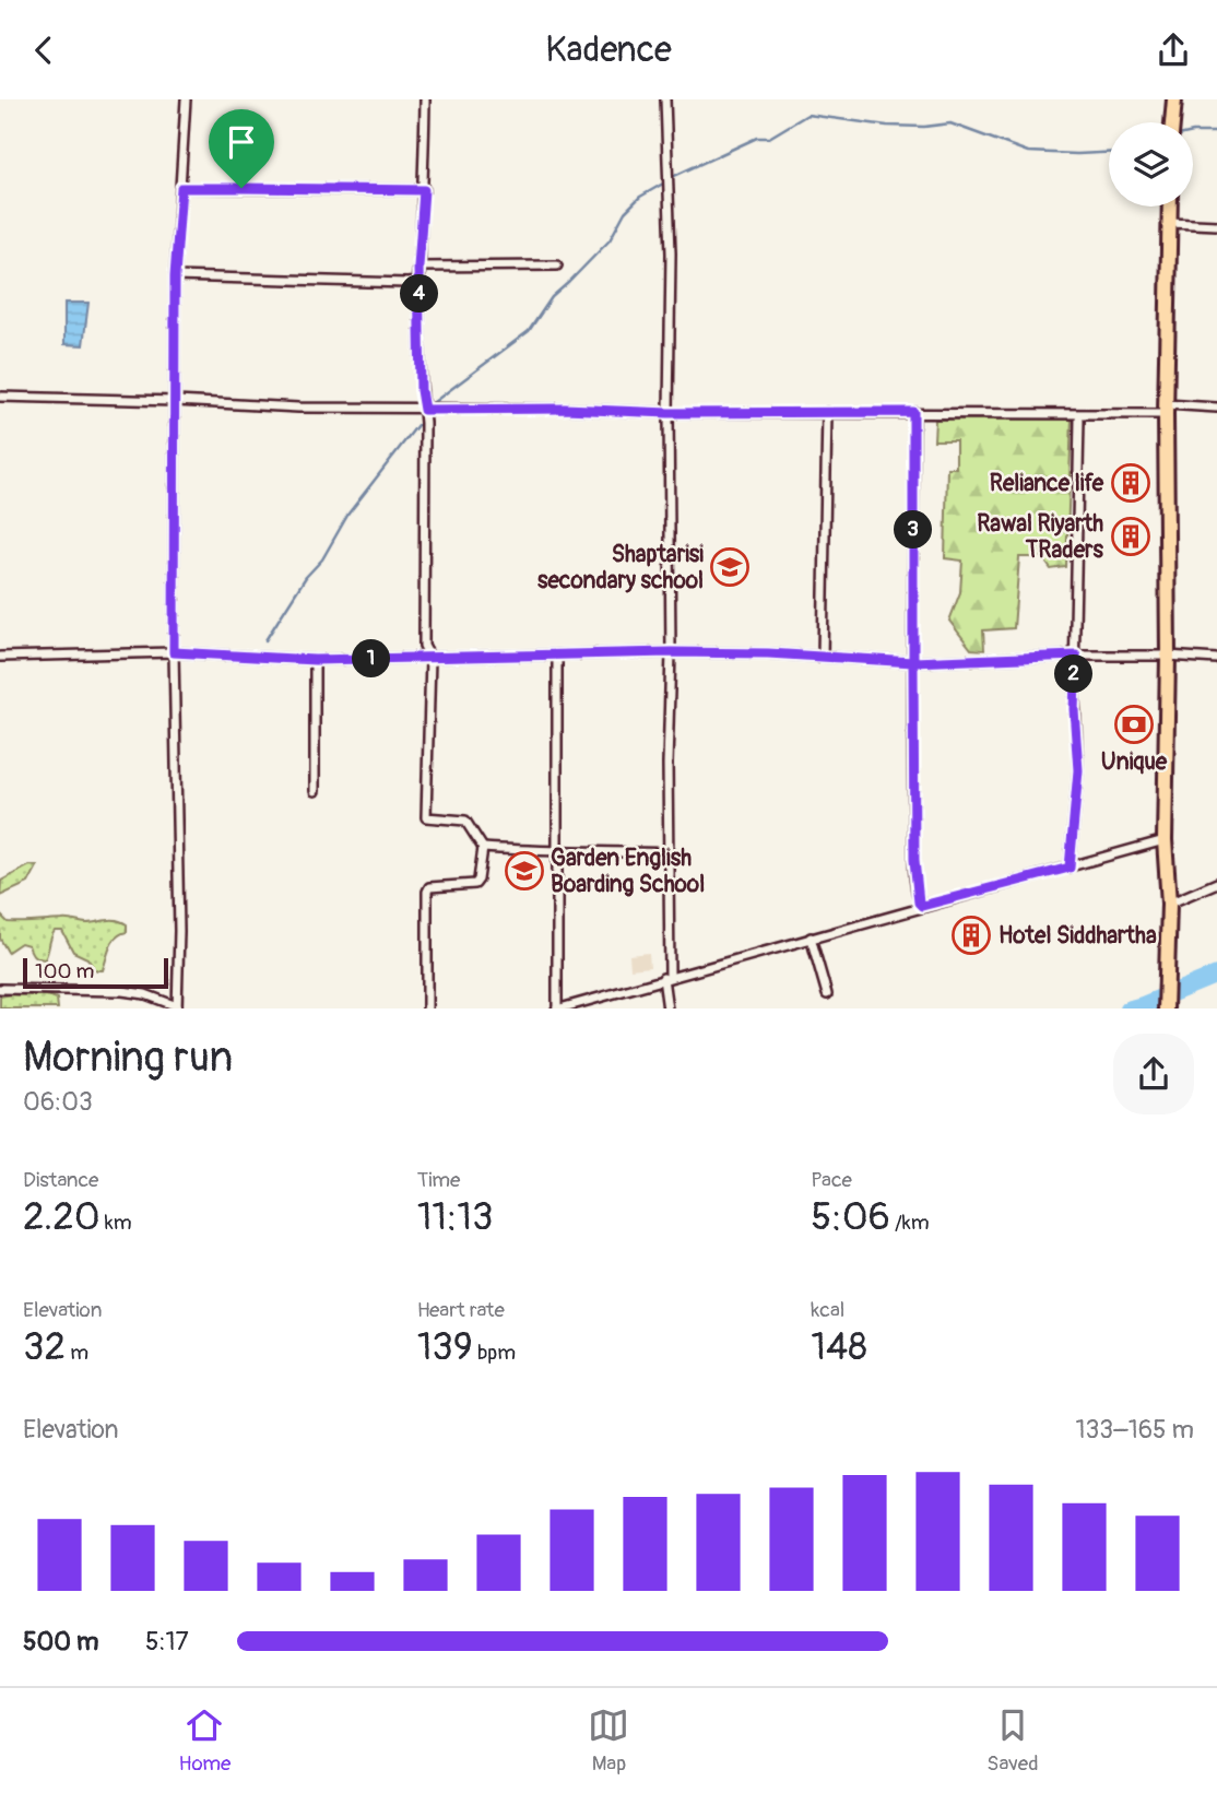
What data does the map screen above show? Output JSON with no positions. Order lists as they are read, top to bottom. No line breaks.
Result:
{"places":{"building":["Reliance life","Rawal Riyarth TRaders","Hotel Siddhartha"],"school or university":["Shaptarisi secondary school","Garden English Boarding School"],"bank":["Unique"]},"scale_bar":"100 m","page":{"header":"Kadence","pins":["4","3","1","2"],"scale":"100 m","heading":["Morning run","06:03"],"stats":[["Distance","2.20 km"],["Time","11:13"],["Pace","5:06 /km"],["Elevation","32 m"],["Heart rate","139 bpm"],["kcal","148"]],"chart":["Elevation","133–165 m"],"list":[{"name":"500 m","note":"5:17"}],"tabs":["Home","Map","Saved"]}}
